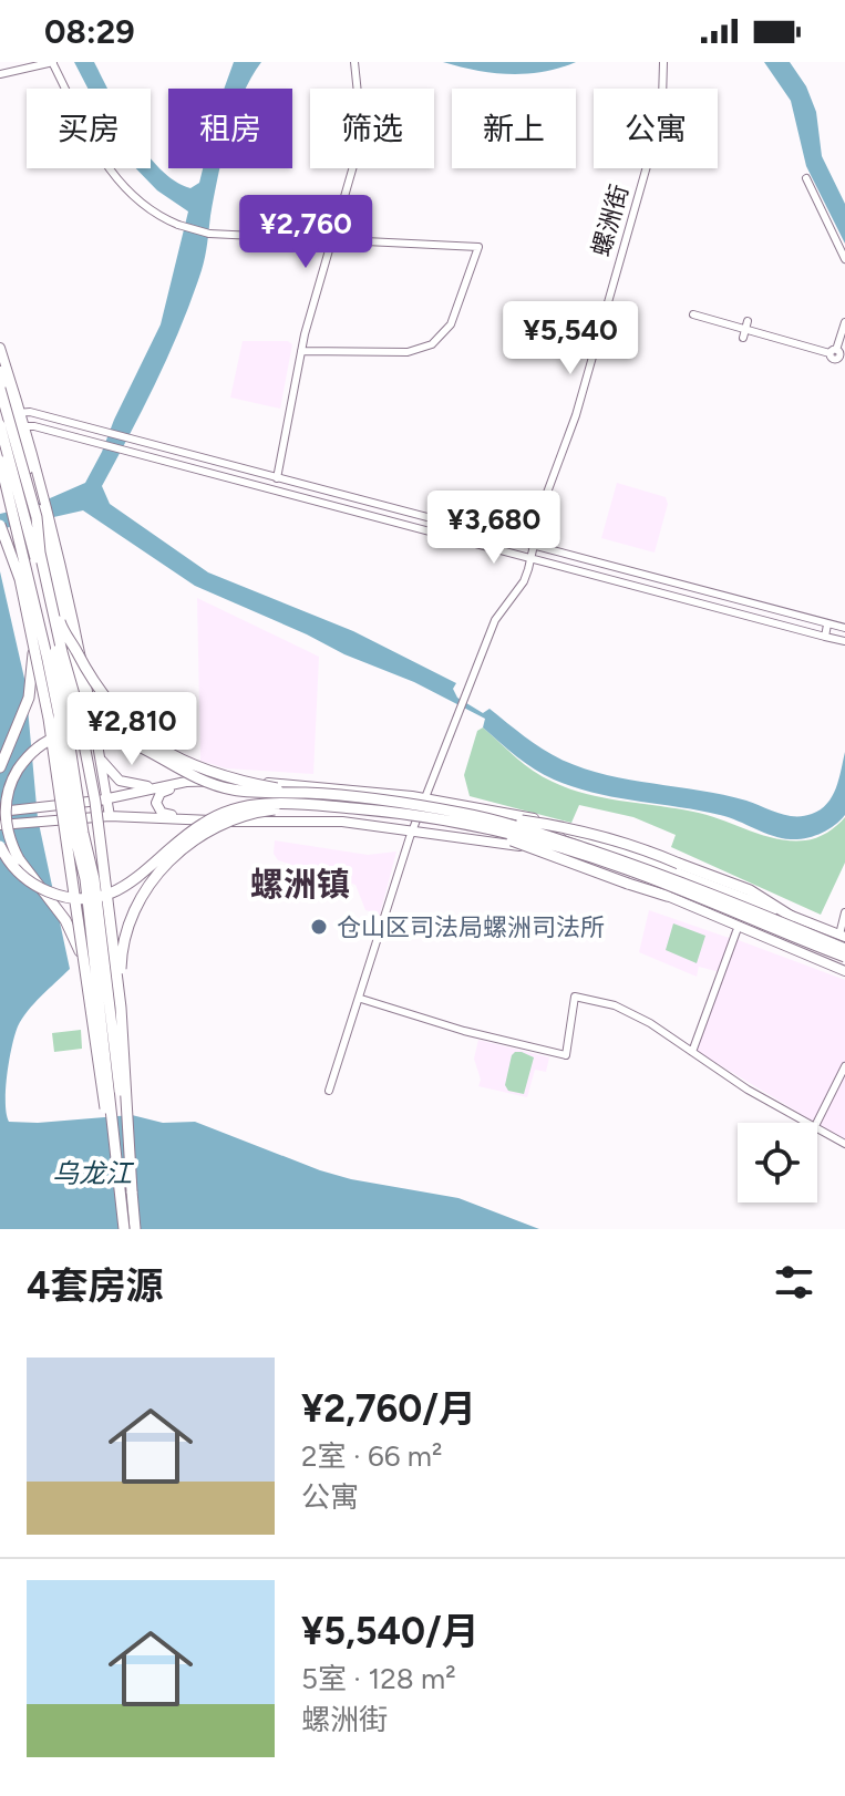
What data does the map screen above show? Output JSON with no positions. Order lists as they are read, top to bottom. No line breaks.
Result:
{"streets":{"street":["螺洲街"]},"districts":["螺洲镇"],"water":["乌龙江"],"places":["仓山区司法局螺洲司法所"],"page":{"status":"08:29","chip":["买房","租房","筛选","新上","公寓"],"price":["¥2,760","¥5,540","¥3,680","¥2,810"],"heading":"4套房源","list":[{"name":"¥2,760/月","note":"2室 · 66 m² · 公寓"},{"name":"¥5,540/月","note":"5室 · 128 m² · 螺洲街"}]}}
